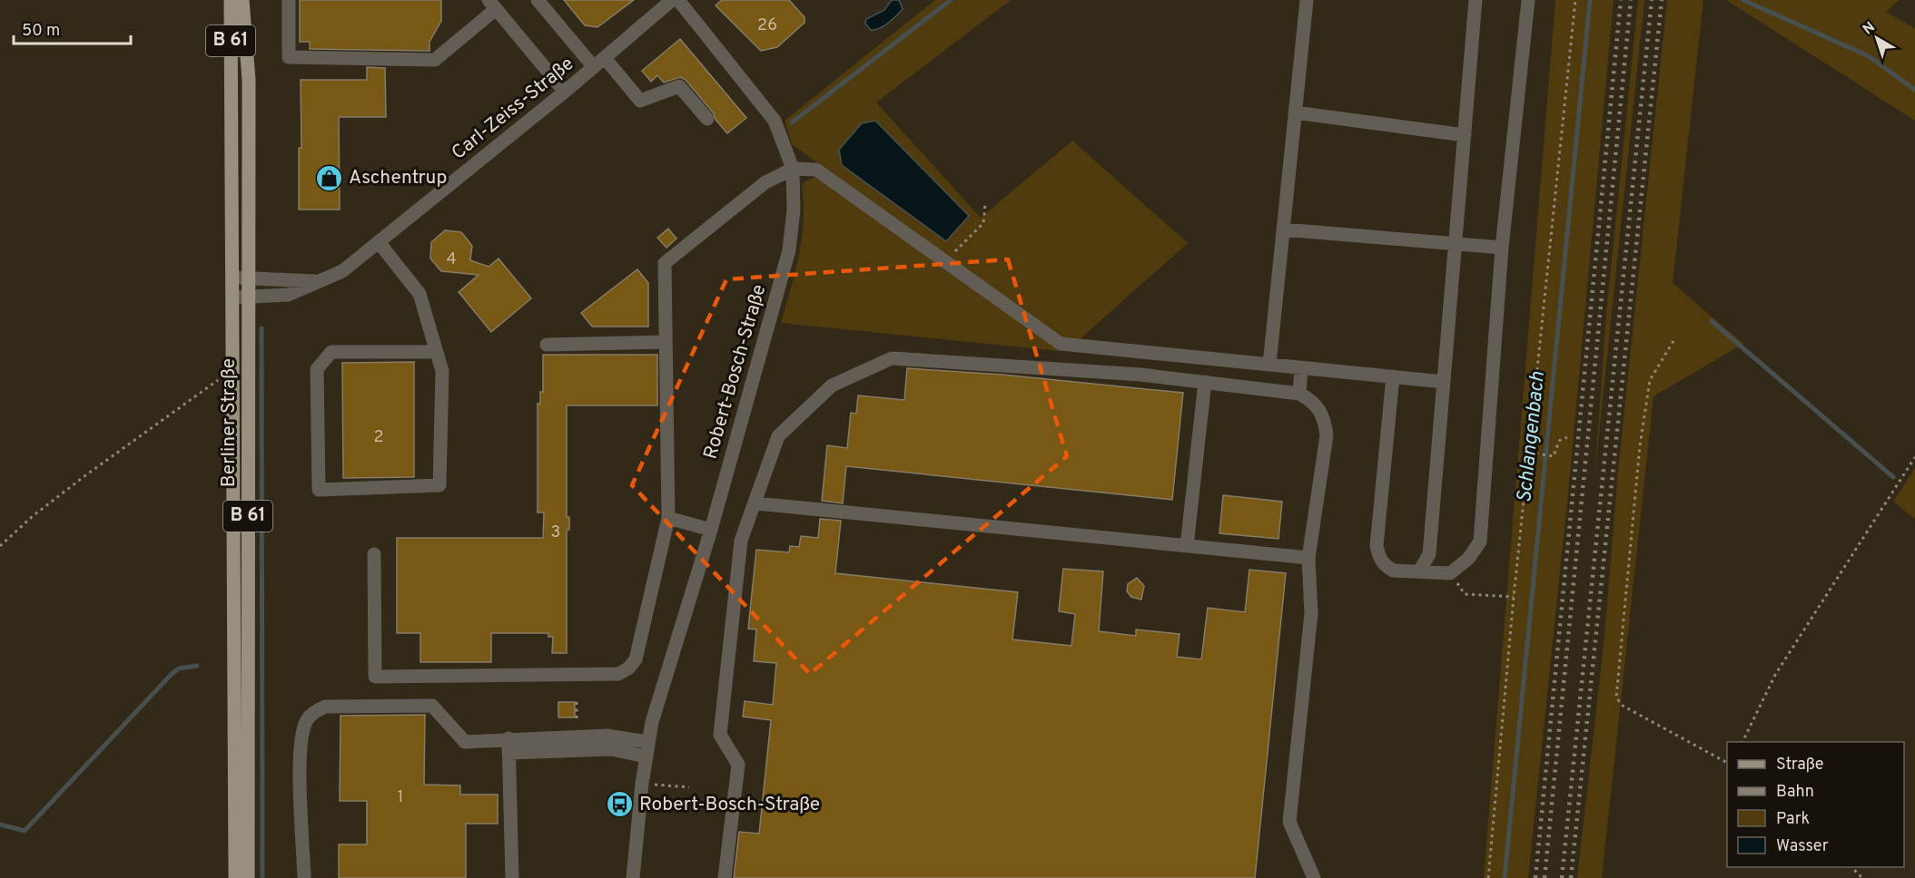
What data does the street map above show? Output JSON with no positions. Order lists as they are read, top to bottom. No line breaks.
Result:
{"streets":{"main road":["B 61","Berliner Straße"],"street":["Carl-Zeiss-Straße","Robert-Bosch-Straße"]},"crossings":[["Carl-Zeiss-Straße","Berliner Straße"]],"water":["Schlangenbach"],"places":{"shop":["Aschentrup"],"bus stop":["Robert-Bosch-Straße"]},"house_numbers":["26","4","2","3","1"],"legend":["Straße","Bahn","Park","Wasser"],"scale_bar":"50 m","north":"top left"}
